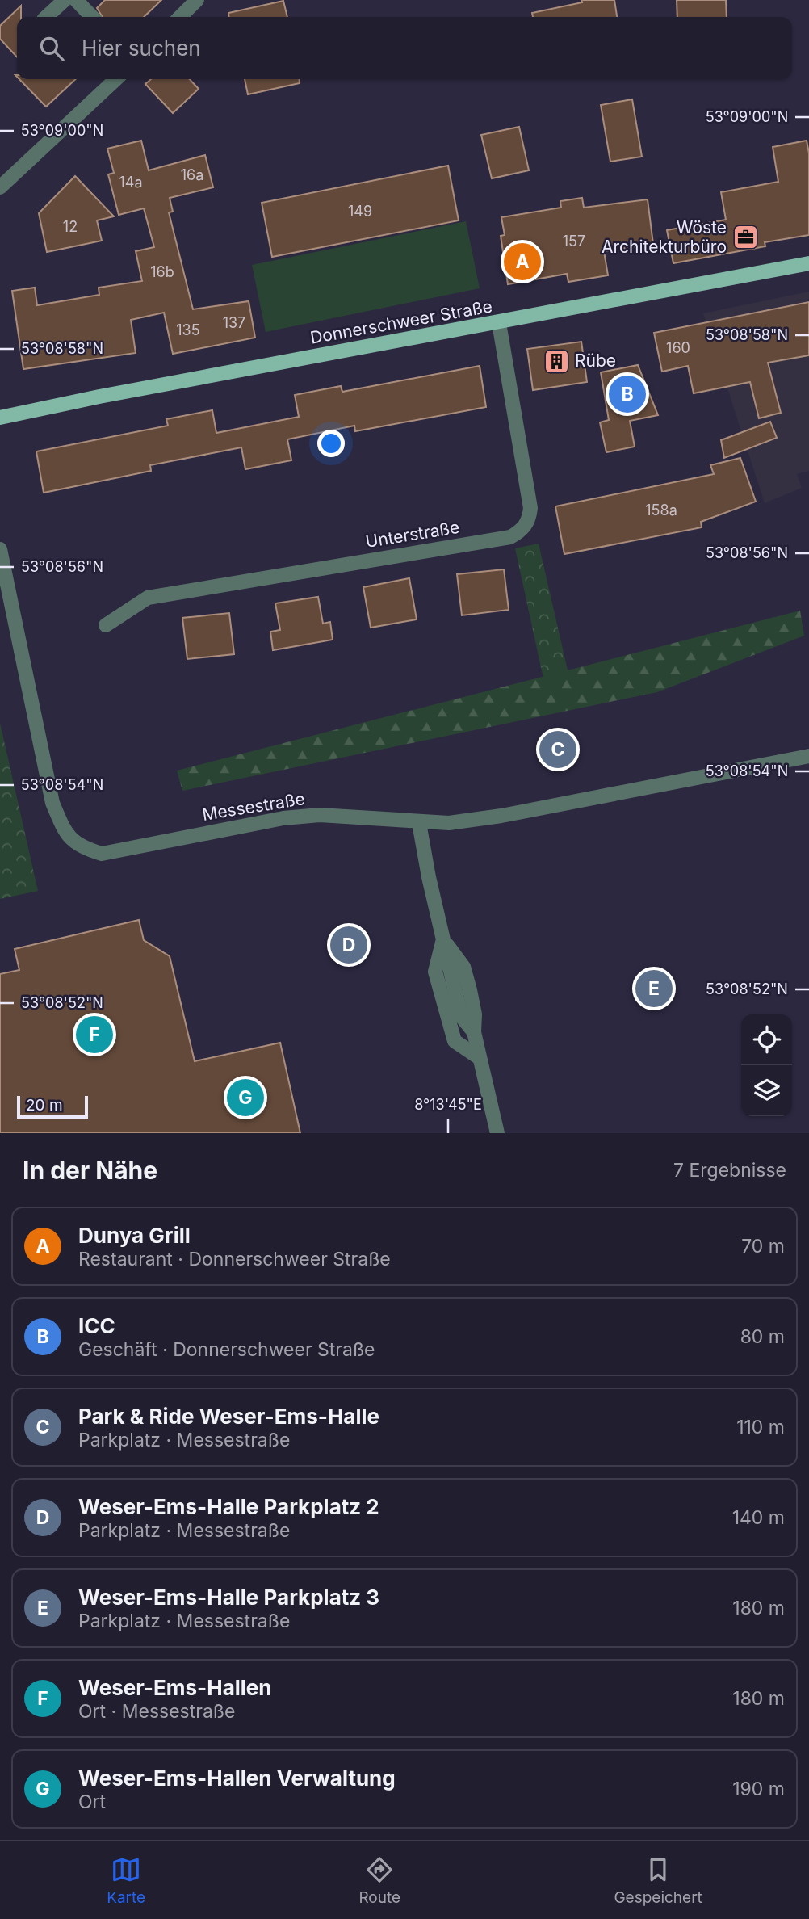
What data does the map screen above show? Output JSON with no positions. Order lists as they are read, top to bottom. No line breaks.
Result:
{"streets":{"main road":["Donnerschweer Straße"],"street":["Unterstraße","Messestraße"]},"crossings":[["Donnerschweer Straße","Unterstraße"]],"places":{"office":["Wöste Architekturbüro"],"building":["Rübe"]},"house_numbers":["16a","14a","149","12","157","16b","137","135","160","158a"],"scale_bar":"20 m","page":{"search":"Hier suchen","pins":["A","B","C","D","E","F","G"],"scale":"20 m","heading":["In der Nähe","7 Ergebnisse"],"list":[{"mark":"A","name":"Dunya Grill","note":"Restaurant · Donnerschweer Straße","value":"70 m"},{"mark":"B","name":"ICC","note":"Geschäft · Donnerschweer Straße","value":"80 m"},{"mark":"C","name":"Park & Ride Weser-Ems-Halle","note":"Parkplatz · Messestraße","value":"110 m"},{"mark":"D","name":"Weser-Ems-Halle Parkplatz 2","note":"Parkplatz · Messestraße","value":"140 m"},{"mark":"E","name":"Weser-Ems-Halle Parkplatz 3","note":"Parkplatz · Messestraße","value":"180 m"},{"mark":"F","name":"Weser-Ems-Hallen","note":"Ort · Messestraße","value":"180 m"},{"mark":"G","name":"Weser-Ems-Hallen Verwaltung","note":"Ort","value":"190 m"}],"nav":["Karte","Route","Gespeichert"]},"coordinates":["53°09'00\"N","53°08'58\"N","53°08'56\"N","53°08'54\"N","53°08'52\"N","8°13'45\"E"]}
